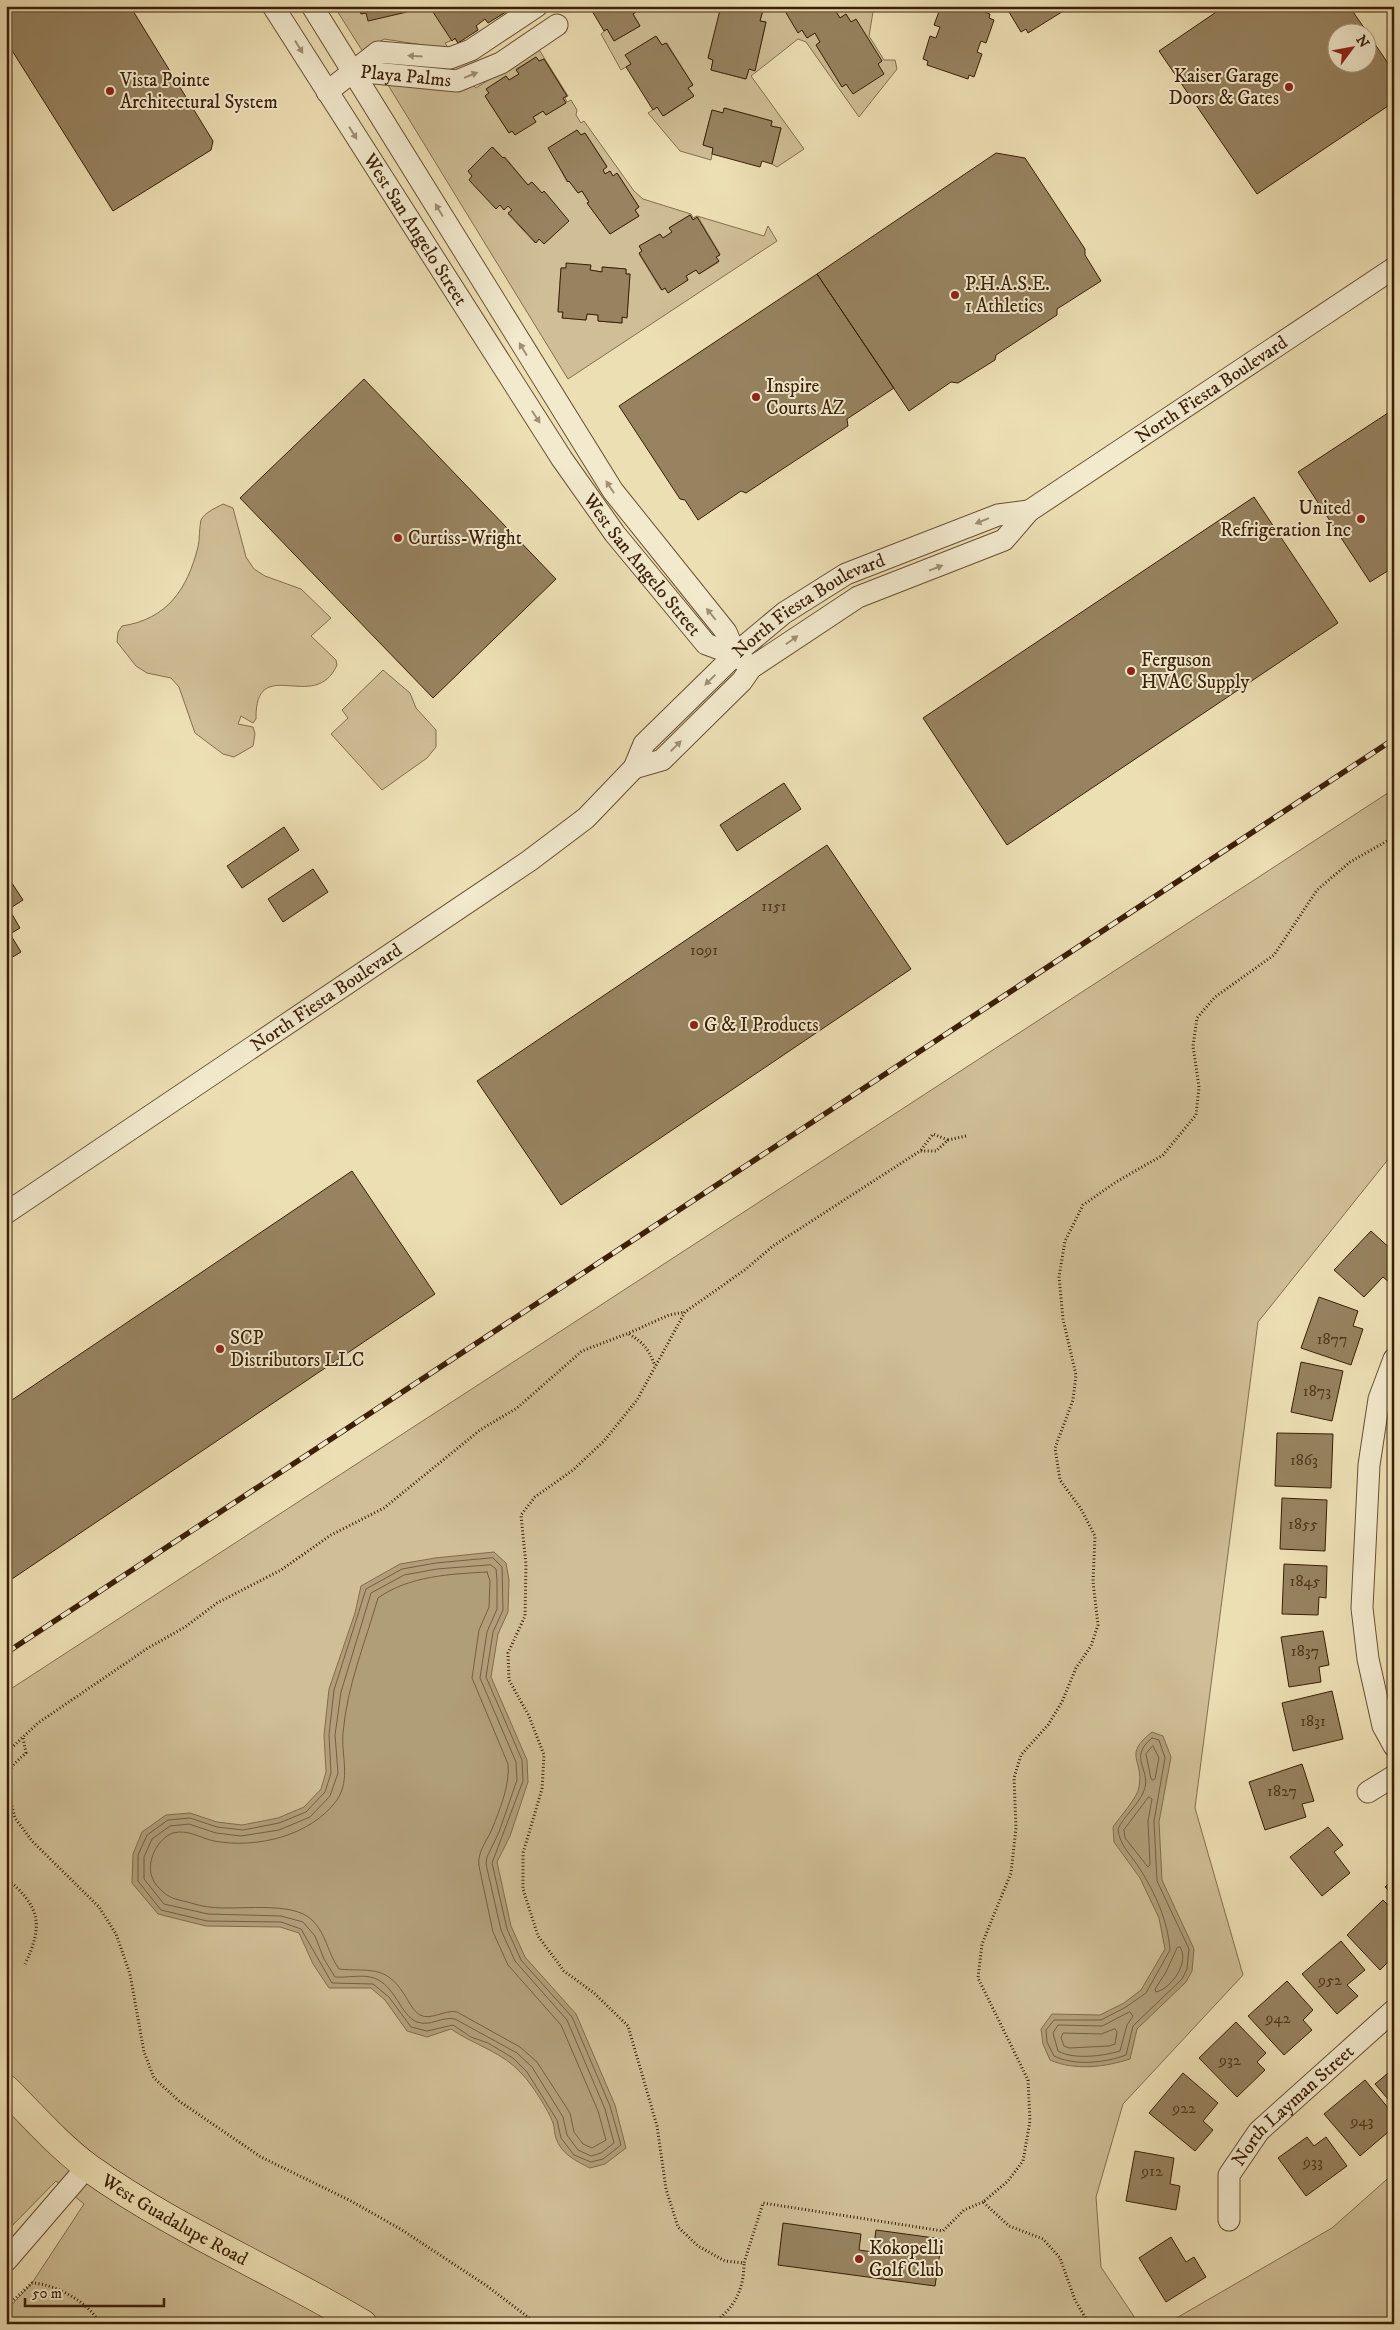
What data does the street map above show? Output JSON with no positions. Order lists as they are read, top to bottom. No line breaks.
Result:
{"streets":{"main road":["West Guadalupe Road"],"street":["Playa Palms","West San Angelo Street","North Fiesta Boulevard","North Layman Street"]},"crossings":[["Playa Palms","West San Angelo Street"],["West San Angelo Street","North Fiesta Boulevard"]],"places":["Kaiser Garage Doors & Gates","Vista Pointe Architectural System","P.H.A.S.E. 1 Athletics","Inspire Courts AZ","United Refrigeration Inc","Curtiss-Wright","Ferguson HVAC Supply","G & I Products","SCP Distributors LLC","Kokopelli Golf Club"],"house_numbers":["1151","1091","1877","1873","1863","1855","1845","1837","1831","1827","952","942","932","922","943","933","912"],"scale_bar":"50 m","north":"top right"}
